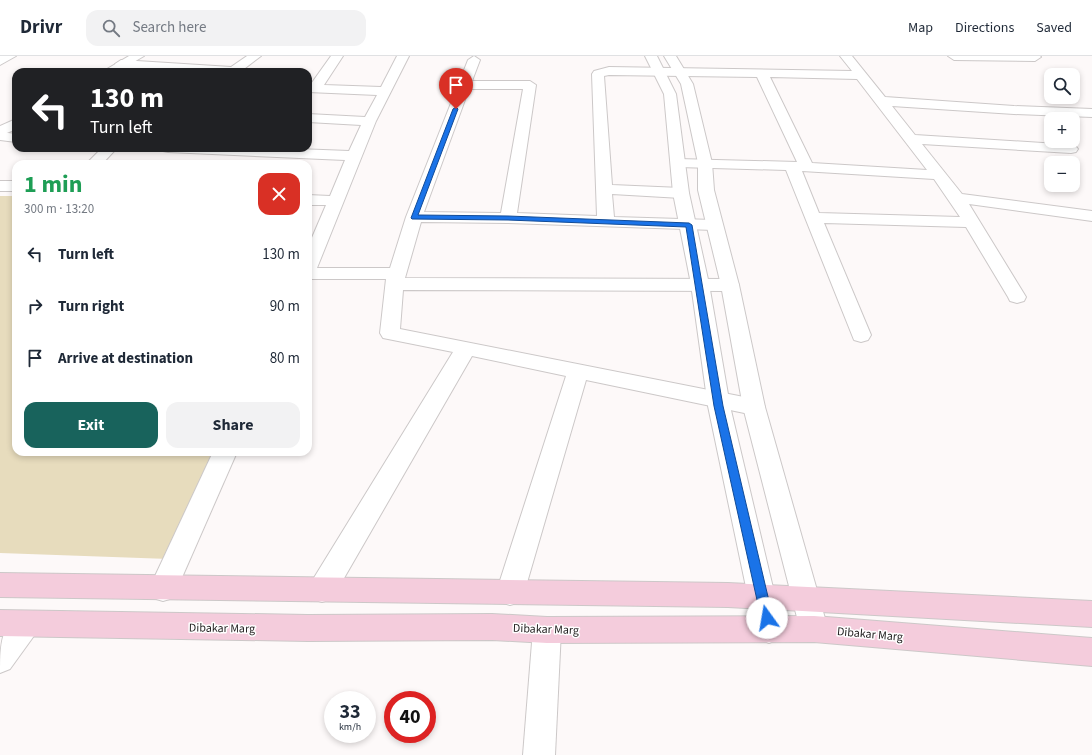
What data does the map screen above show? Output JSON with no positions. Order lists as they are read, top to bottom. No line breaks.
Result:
{"streets":{"main road":["Dibakar Marg"]},"page":{"header":"Drivr","search":"Search here","nav":["Map","Directions","Saved"],"map_buttons":["+","−"],"turn":["130 m","Turn left"],"heading":["1 min","300 m · 13:20"],"list":[{"name":"Turn left","value":"130 m"},{"name":"Turn right","value":"90 m"},{"name":"Arrive at destination","value":"80 m"}],"buttons":["Exit","Share"],"speed":"33 km/h","limit":"40"}}
